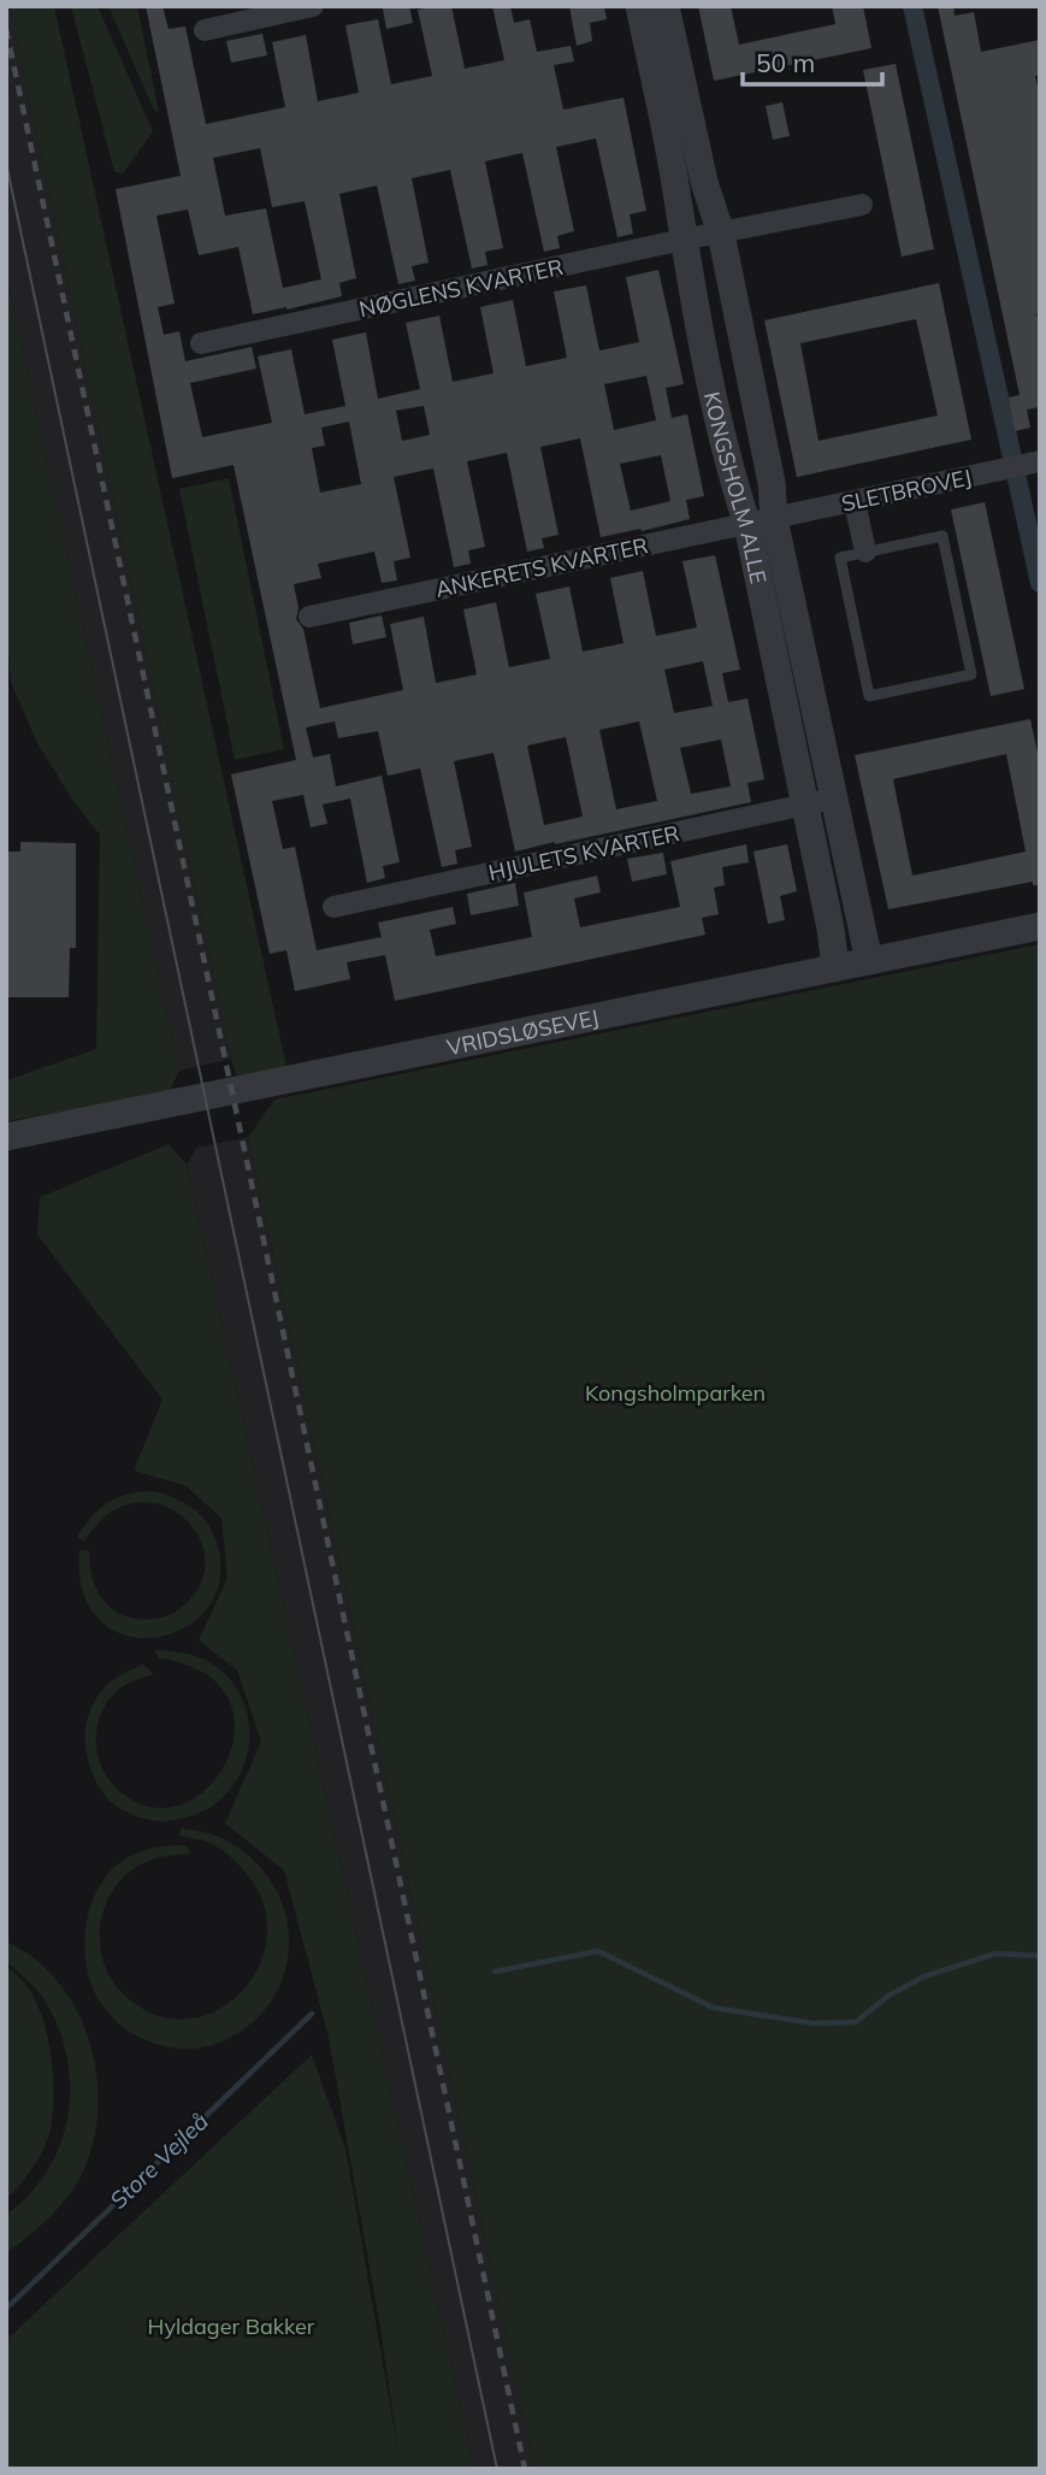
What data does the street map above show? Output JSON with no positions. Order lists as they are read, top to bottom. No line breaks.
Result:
{"streets":{"street":["NØGLENS KVARTER","KONGSHOLM ALLE","SLETBROVEJ","ANKERETS KVARTER","HJULETS KVARTER","VRIDSLØSEVEJ"]},"crossings":[["NØGLENS KVARTER","KONGSHOLM ALLE"],["KONGSHOLM ALLE","SLETBROVEJ"],["KONGSHOLM ALLE","ANKERETS KVARTER"],["KONGSHOLM ALLE","HJULETS KVARTER"],["KONGSHOLM ALLE","VRIDSLØSEVEJ"],["SLETBROVEJ","ANKERETS KVARTER"]],"water":["Store Vejleå"],"parks":["Kongsholmparken","Hyldager Bakker"],"scale_bar":"50 m"}
